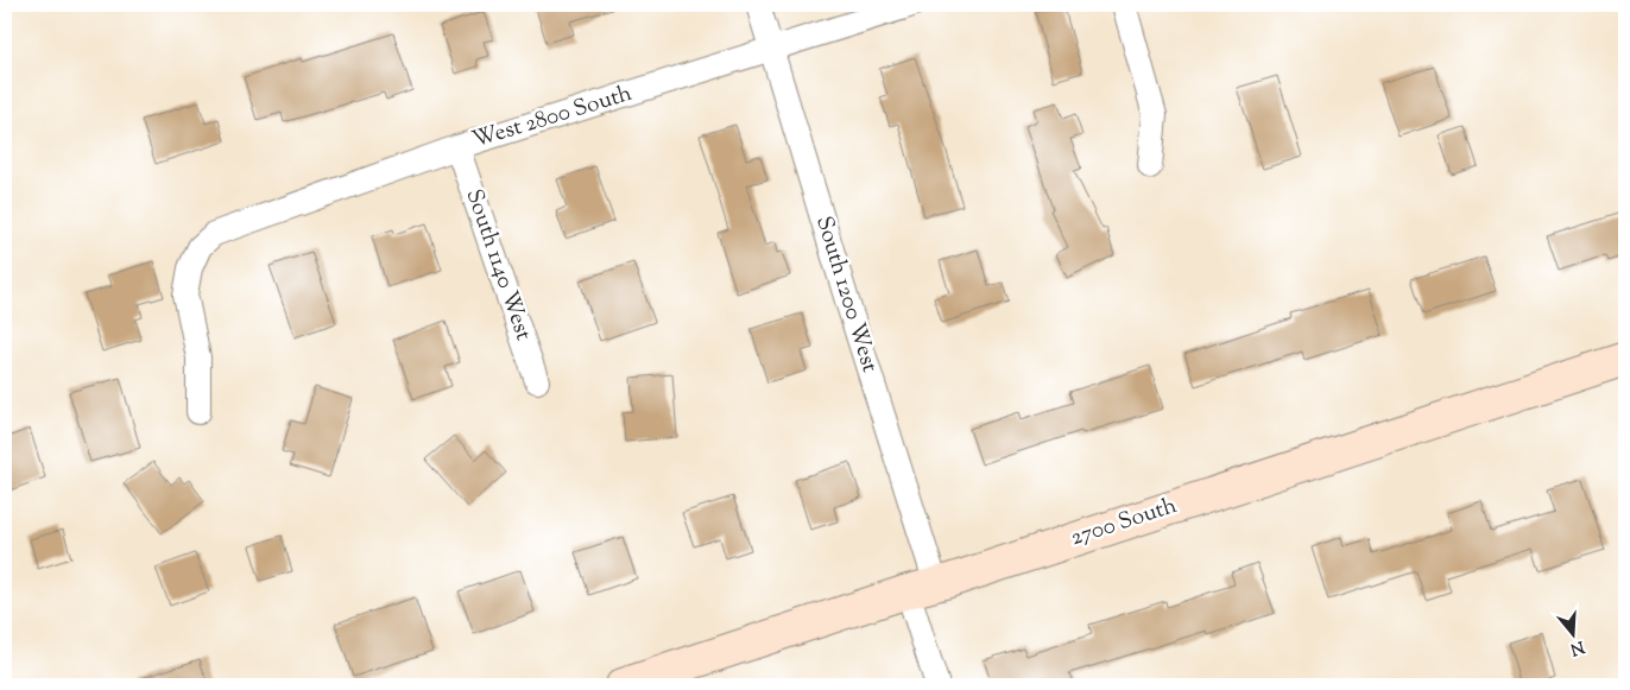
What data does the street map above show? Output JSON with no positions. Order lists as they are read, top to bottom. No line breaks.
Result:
{"streets":{"main road":["2700 South"],"street":["West 2800 South","South 1140 West","South 1200 West"]},"crossings":[["West 2800 South","South 1140 West"],["West 2800 South","South 1200 West"],["South 1200 West","2700 South"]],"north":"bottom"}
